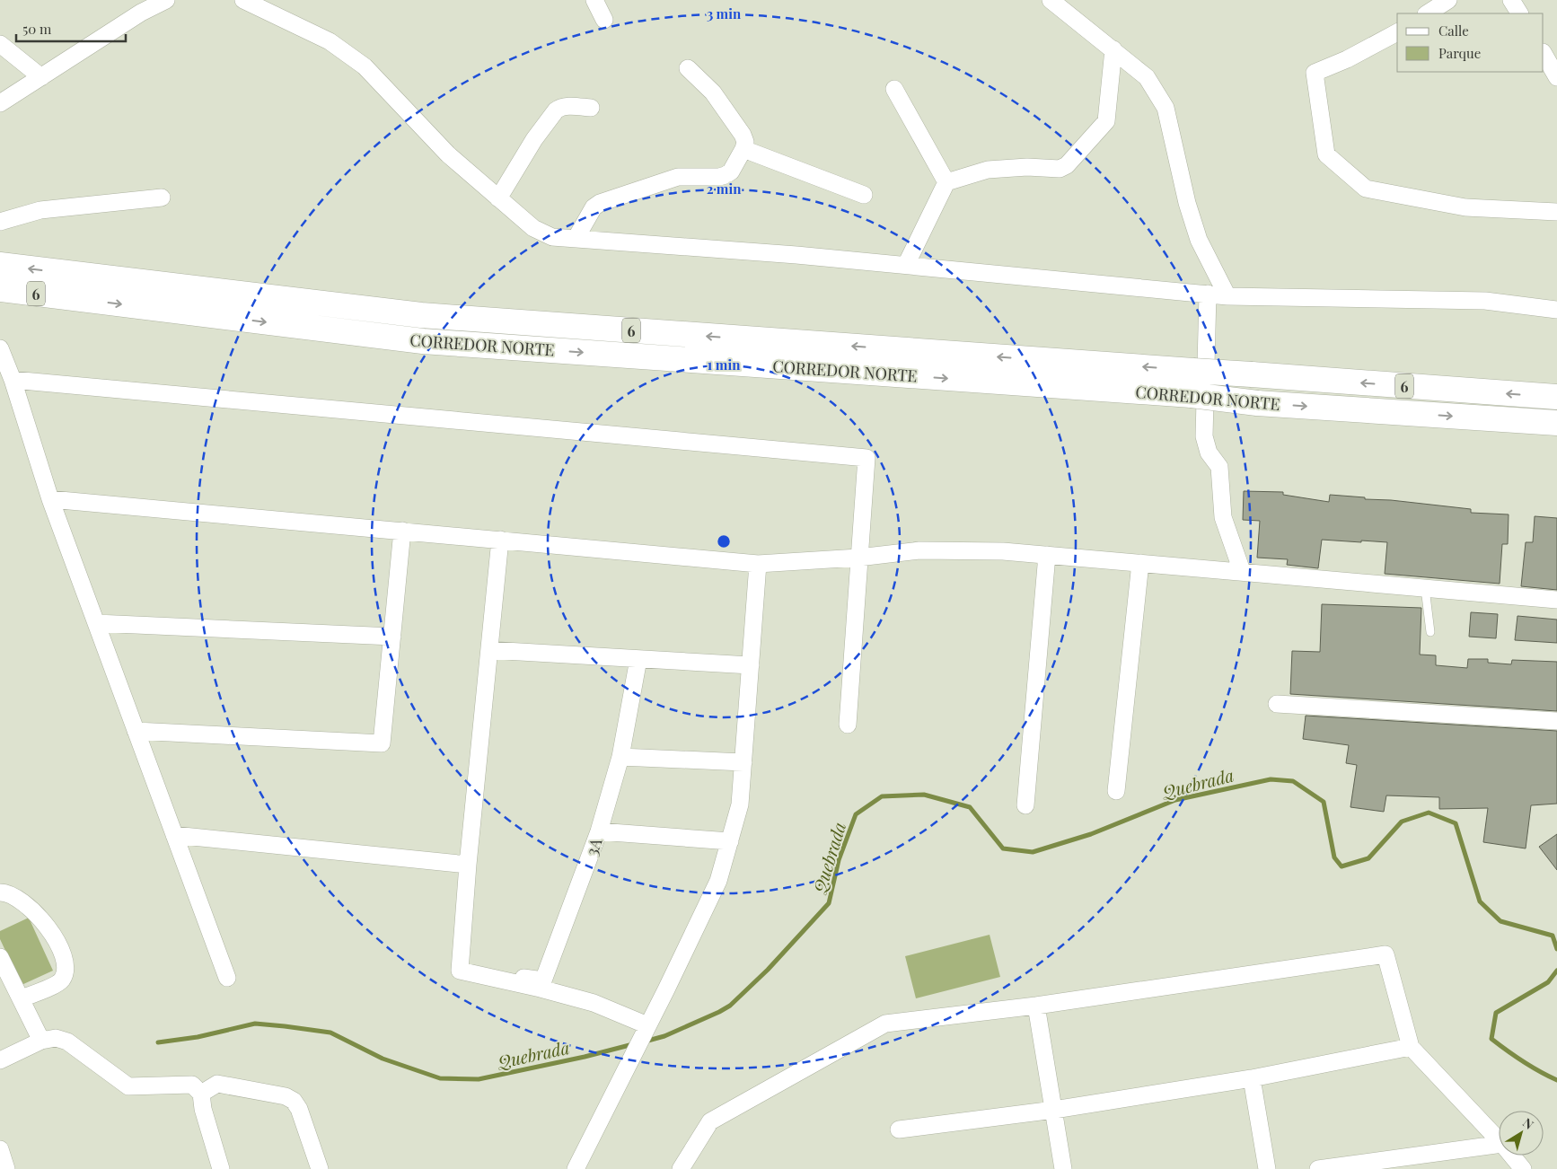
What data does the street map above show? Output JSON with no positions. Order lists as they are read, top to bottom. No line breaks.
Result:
{"streets":{"highway":["6","CORREDOR NORTE"],"street":["3A"]},"water":["Quebrada"],"legend":["Calle","Parque"],"scale_bar":"50 m","north":"top right","rings":["3 min","2 min","1 min"]}
